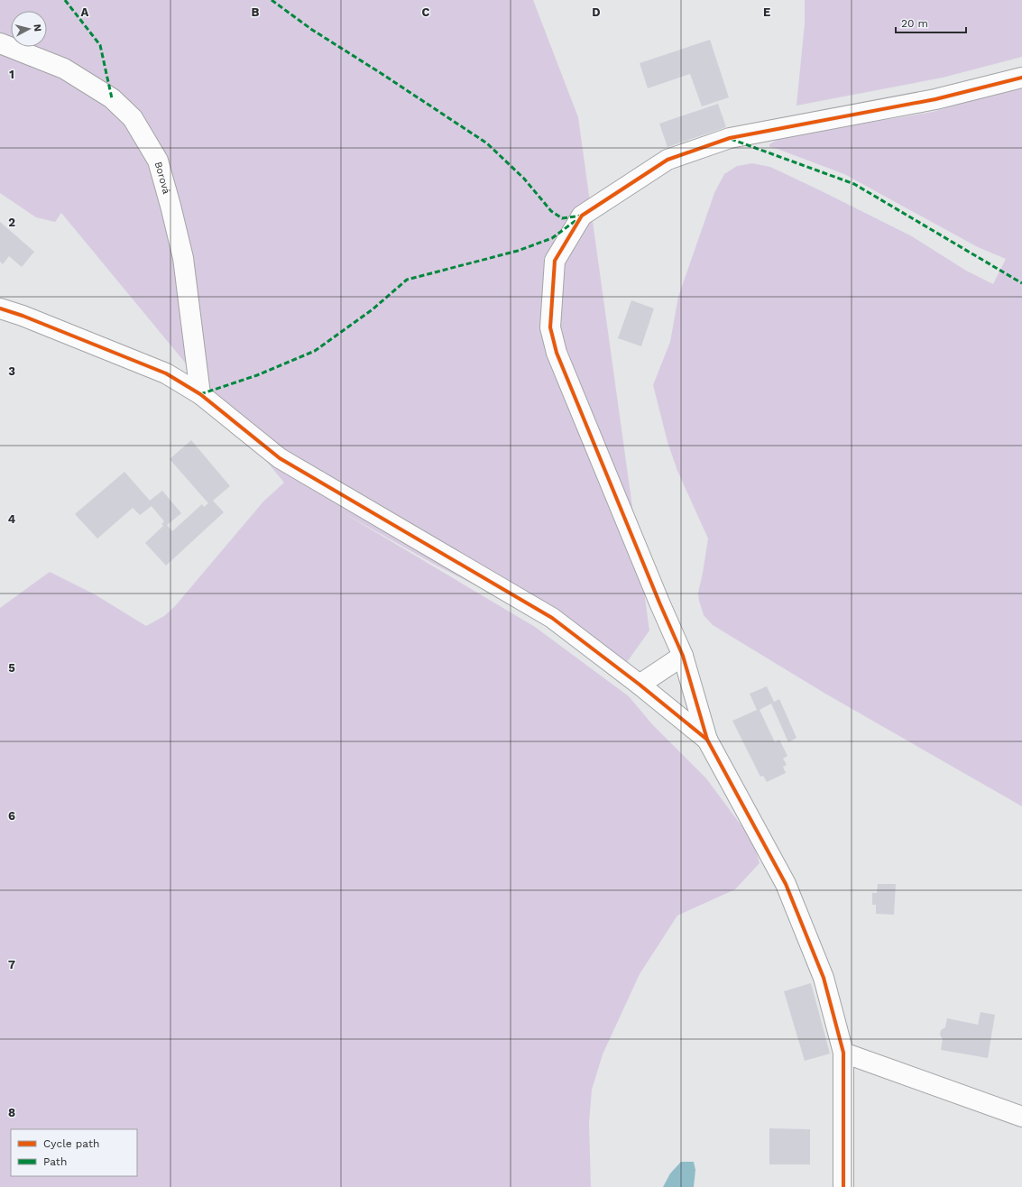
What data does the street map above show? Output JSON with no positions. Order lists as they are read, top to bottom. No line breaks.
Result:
{"streets":{"street":["Borová"]},"legend":["Cycle path","Path"],"scale_bar":"20 m","north":"right","grid":{"columns":["A","B","C","D","E"],"rows":["1","2","3","4","5","6","7","8"]}}
